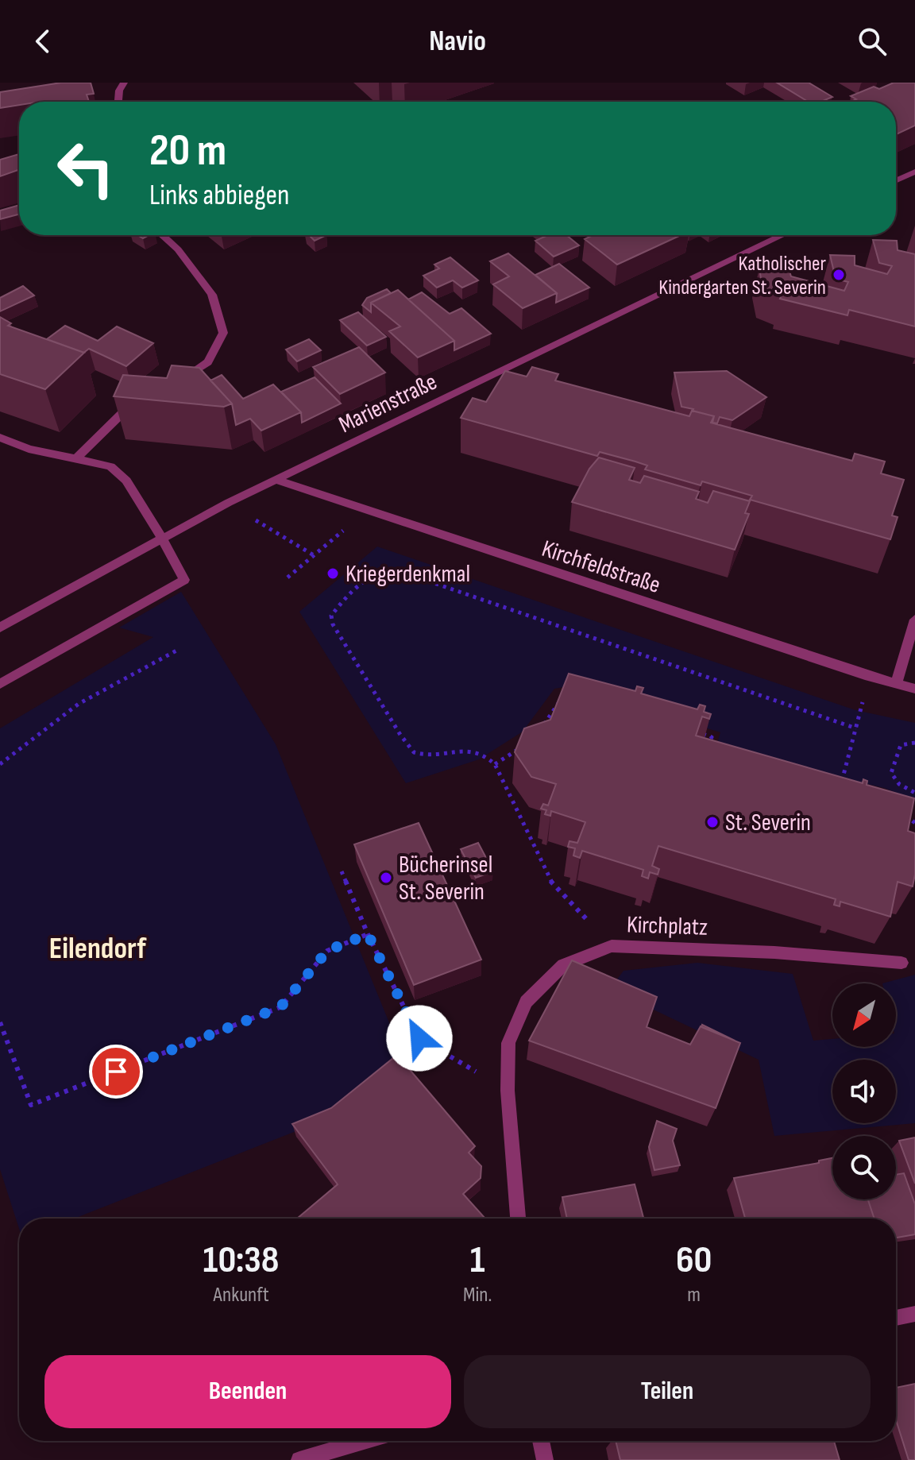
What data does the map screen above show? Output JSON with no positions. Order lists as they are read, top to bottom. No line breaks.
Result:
{"streets":{"street":["Marienstraße","Kirchfeldstraße","Kirchplatz"]},"crossings":[["Marienstraße","Kirchfeldstraße"]],"districts":["Eilendorf"],"places":["Katholischer Kindergarten St. Severin","Kriegerdenkmal","St. Severin","Bücherinsel St. Severin"],"north":"bottom left","page":{"header":"Navio","turn":["20 m","Links abbiegen"],"eta":["10:38","Ankunft","1","Min.","60","m"],"buttons":["Beenden","Teilen"]}}
